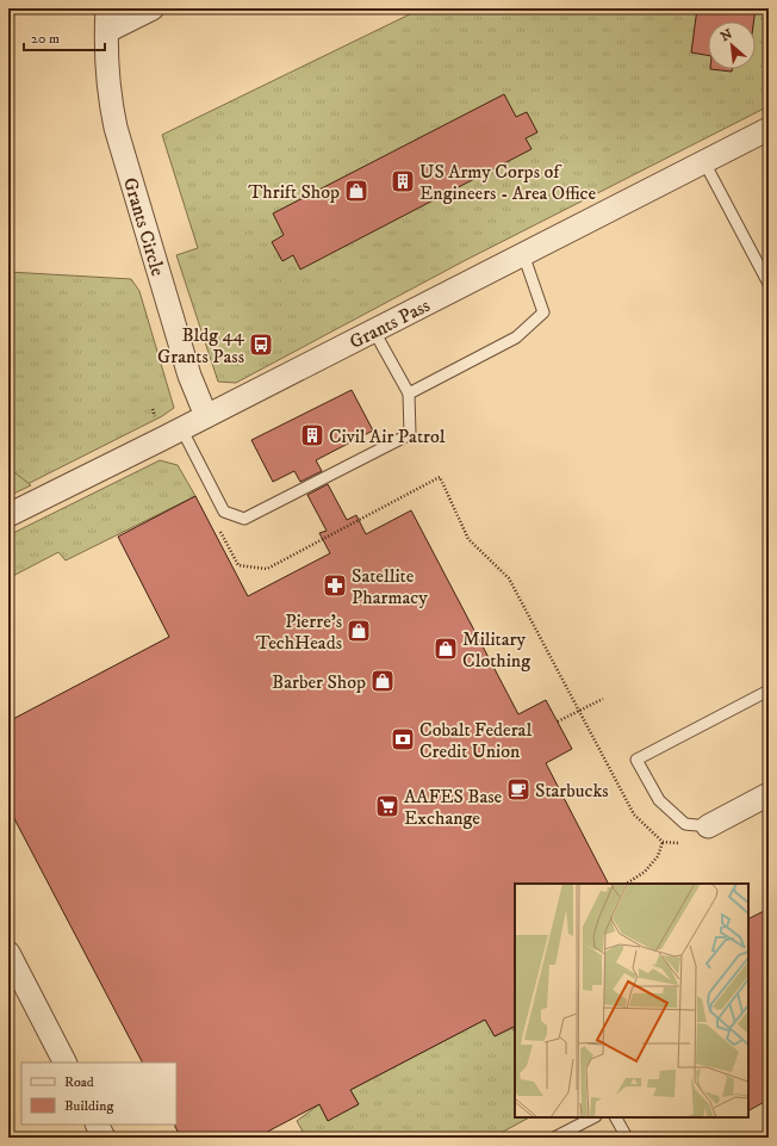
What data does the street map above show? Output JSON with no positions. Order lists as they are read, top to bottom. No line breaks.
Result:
{"streets":{"street":["Grants Circle","Grants Pass"]},"crossings":[["Grants Circle","Grants Pass"]],"places":{"building":["US Army Corps of Engineers - Area Office","Civil Air Patrol"],"shop":["Thrift Shop","Pierre's TechHeads","Military Clothing","Barber Shop"],"bus stop":["Bldg 44 Grants Pass"],"pharmacy":["Satellite Pharmacy"],"bank":["Cobalt Federal Credit Union"],"cafe":["Starbucks"],"supermarket":["AAFES Base Exchange"]},"legend":["Road","Building"],"scale_bar":"20 m","north":"top left"}
